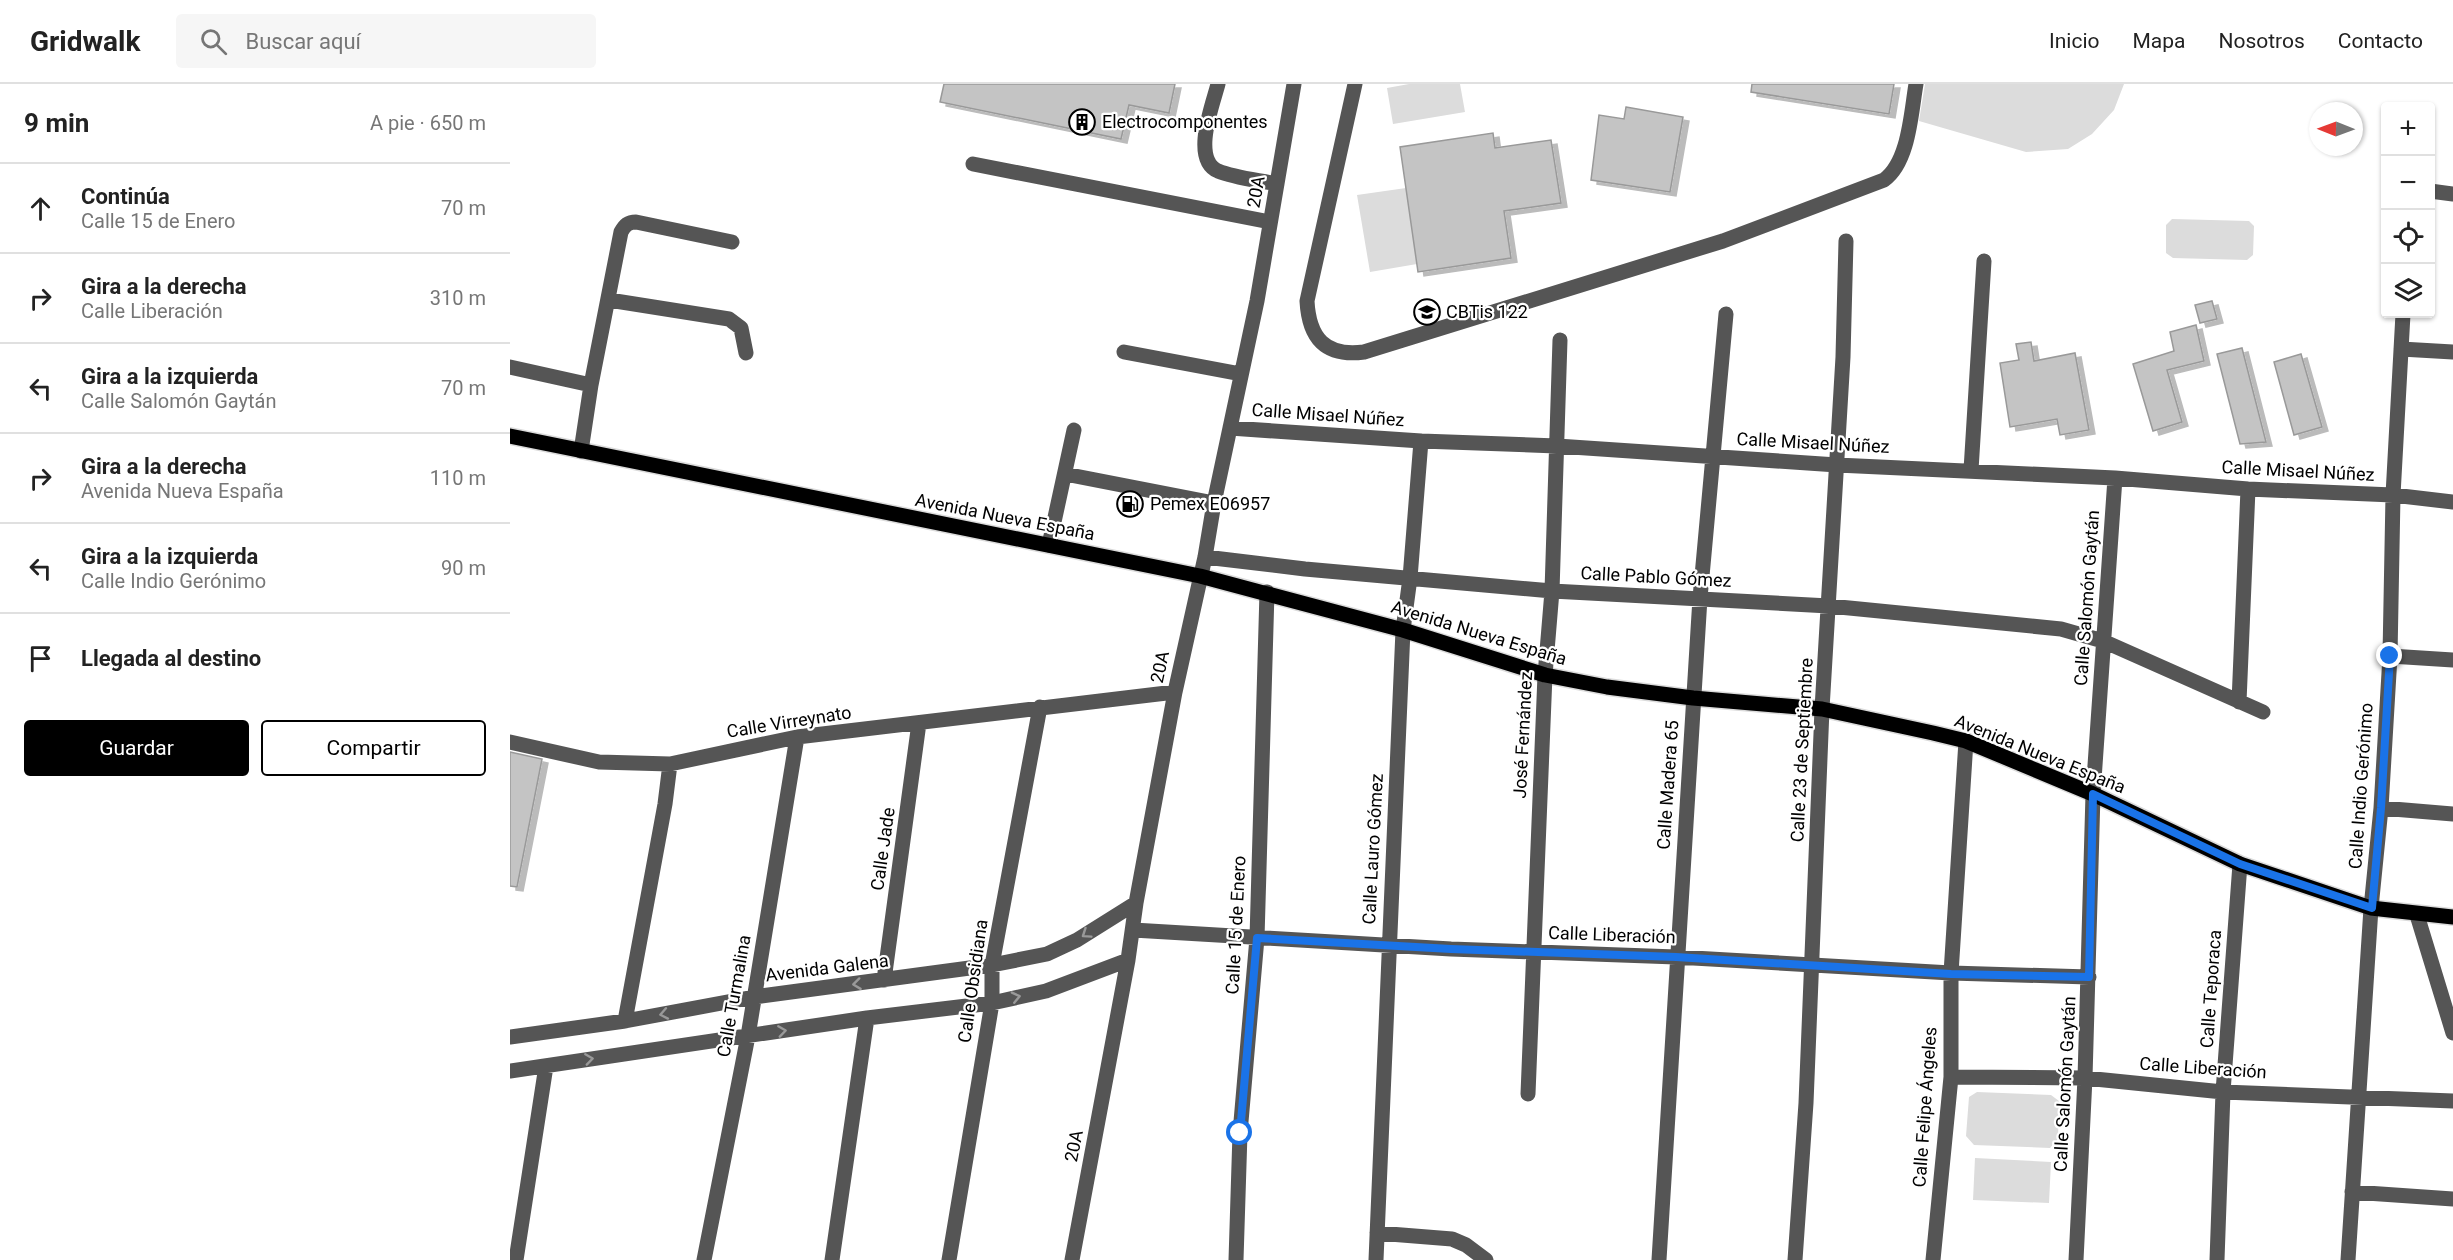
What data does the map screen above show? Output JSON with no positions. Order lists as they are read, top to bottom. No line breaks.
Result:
{"streets":{"main road":["Avenida Nueva España"],"street":["20A","Calle Misael Núñez","Calle Pablo Gómez","Calle Salomón Gaytán","Calle Virreynato","José Fernández","Calle 23 de Septiembre","Calle Madera 65","Calle Indio Gerónimo","Calle Jade","Calle Lauro Gómez","Calle 15 de Enero","Calle Liberación","Avenida Galena","Calle Obsidiana","Calle Teporaca","Calle Turmalina","Calle Felipe Ángeles"]},"crossings":[["20A","Calle Misael Núñez"],["20A","Avenida Nueva España"],["20A","Calle Pablo Gómez"],["20A","Calle Virreynato"],["20A","Calle Liberación"],["20A","Avenida Galena"],["Calle Misael Núñez","Calle Salomón Gaytán"],["Calle Misael Núñez","José Fernández"],["Calle Misael Núñez","Calle 23 de Septiembre"],["Calle Misael Núñez","Calle Madera 65"],["Calle Misael Núñez","Calle Indio Gerónimo"],["Calle Misael Núñez","Calle Lauro Gómez"],["Avenida Nueva España","Calle Salomón Gaytán"],["Avenida Nueva España","José Fernández"],["Avenida Nueva España","Calle 23 de Septiembre"],["Avenida Nueva España","Calle Madera 65"],["Avenida Nueva España","Calle Indio Gerónimo"],["Avenida Nueva España","Calle Lauro Gómez"],["Avenida Nueva España","Calle 15 de Enero"],["Avenida Nueva España","Calle Teporaca"],["Avenida Nueva España","Calle Felipe Ángeles"],["Calle Pablo Gómez","Calle Salomón Gaytán"],["Calle Pablo Gómez","José Fernández"],["Calle Pablo Gómez","Calle 23 de Septiembre"],["Calle Pablo Gómez","Calle Madera 65"],["Calle Pablo Gómez","Calle Lauro Gómez"],["Calle Salomón Gaytán","Calle Liberación"],["Calle Virreynato","Calle Jade"],["Calle Virreynato","Calle Obsidiana"],["Calle Virreynato","Calle Turmalina"],["José Fernández","Calle Liberación"],["Calle 23 de Septiembre","Calle Liberación"],["Calle Madera 65","Calle Liberación"],["Calle Indio Gerónimo","Calle Liberación"],["Calle Jade","Avenida Galena"],["Calle Lauro Gómez","Calle Liberación"],["Calle 15 de Enero","Calle Liberación"],["Calle Liberación","Calle Teporaca"],["Calle Liberación","Calle Felipe Ángeles"],["Avenida Galena","Calle Obsidiana"],["Avenida Galena","Calle Turmalina"]],"places":{"building":["Electrocomponentes"],"school or university":["CBTis 122"],"fuel station":["Pemex E06957"]},"north":"left","page":{"header":"Gridwalk","search":"Buscar aquí","nav":["Inicio","Mapa","Nosotros","Contacto"],"heading":["9 min","A pie · 650 m"],"map_buttons":["+","−"],"list":[["Continúa","Calle 15 de Enero","70 m"],["Gira a la derecha","Calle Liberación","310 m"],["Gira a la izquierda","Calle Salomón Gaytán","70 m"],["Gira a la derecha","Avenida Nueva España","110 m"],["Gira a la izquierda","Calle Indio Gerónimo","90 m"],"Llegada al destino"],"buttons":["Guardar","Compartir"]}}
